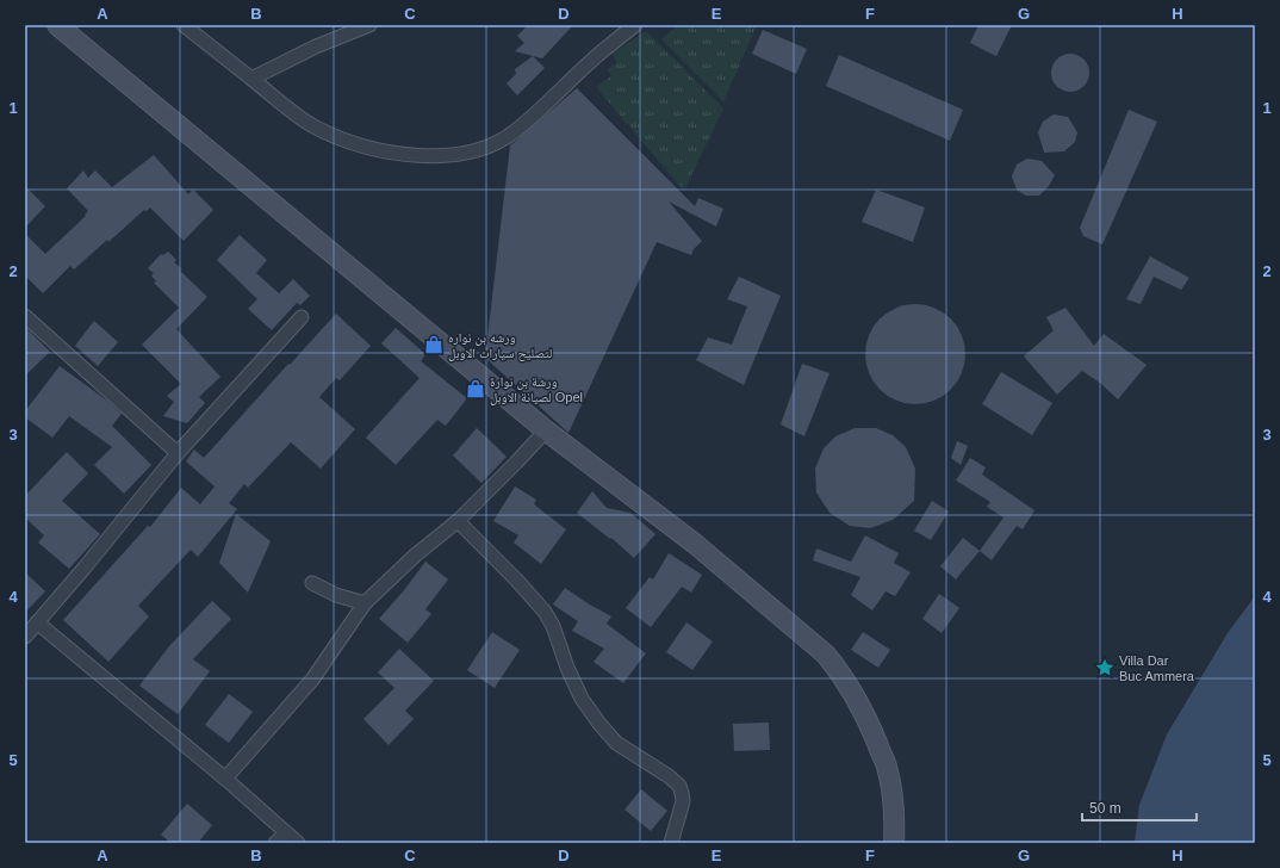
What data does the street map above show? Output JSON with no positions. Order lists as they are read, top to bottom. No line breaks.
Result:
{"places":{"shop":["ورشه بن نواره لتصليح سيارات الاوبل","ورشة بن نوارة لصيانة الاوبل Opel"],"place":["Villa Dar Buc Ammera"]},"scale_bar":"50 m","grid":{"columns":["A","B","C","D","E","F","G","H"],"rows":["1","2","3","4","5"]}}
